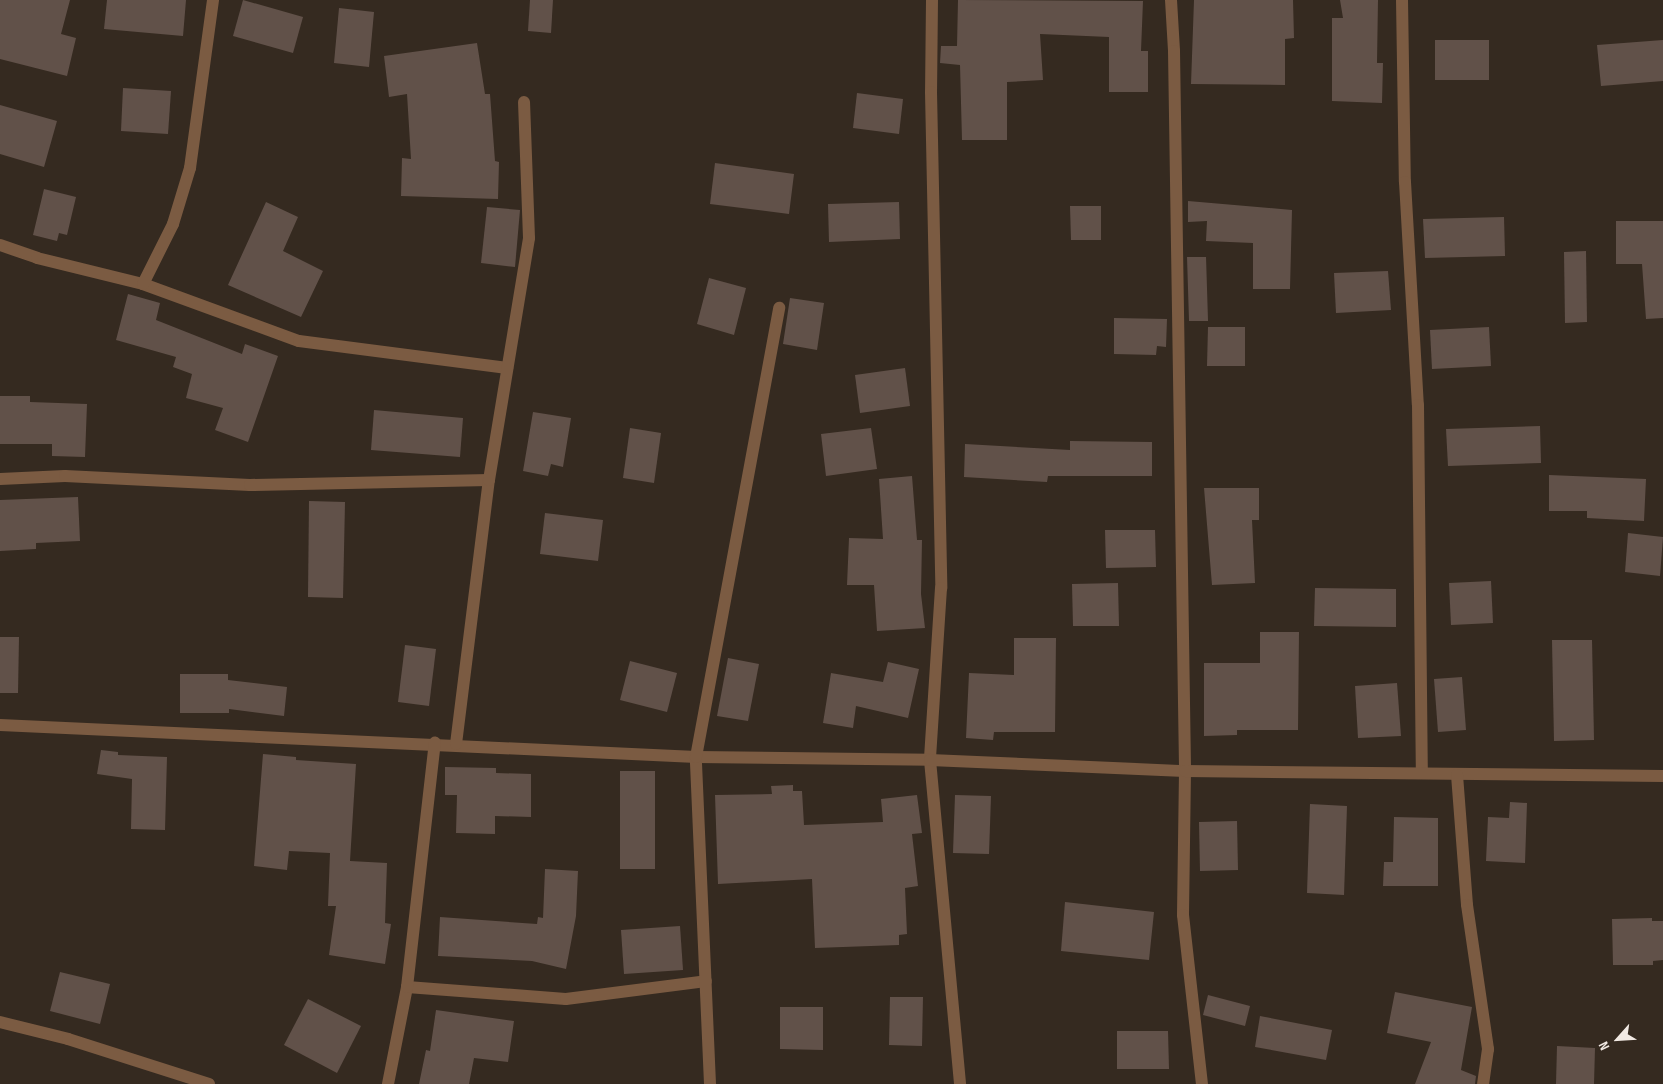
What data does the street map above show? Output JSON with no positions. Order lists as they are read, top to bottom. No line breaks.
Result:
{"north":"bottom left"}
